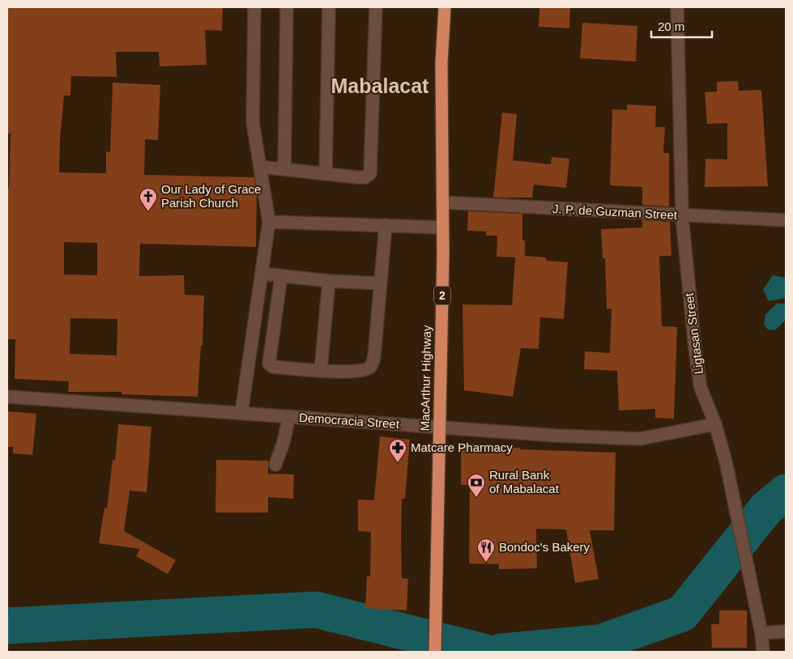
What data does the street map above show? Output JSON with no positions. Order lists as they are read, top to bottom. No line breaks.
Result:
{"streets":{"highway":["2","MacArthur Highway"],"street":["J. P. de Guzman Street","Ligtasan Street","Democracia Street"]},"crossings":[["J. P. de Guzman Street","Ligtasan Street"],["J. P. de Guzman Street","MacArthur Highway"],["Ligtasan Street","Democracia Street"],["MacArthur Highway","Democracia Street"]],"districts":["Mabalacat"],"places":{"church":["Our Lady of Grace Parish Church"],"pharmacy":["Matcare Pharmacy"],"bank":["Rural Bank of Mabalacat"],"restaurant":["Bondoc's Bakery"]},"scale_bar":"20 m"}
